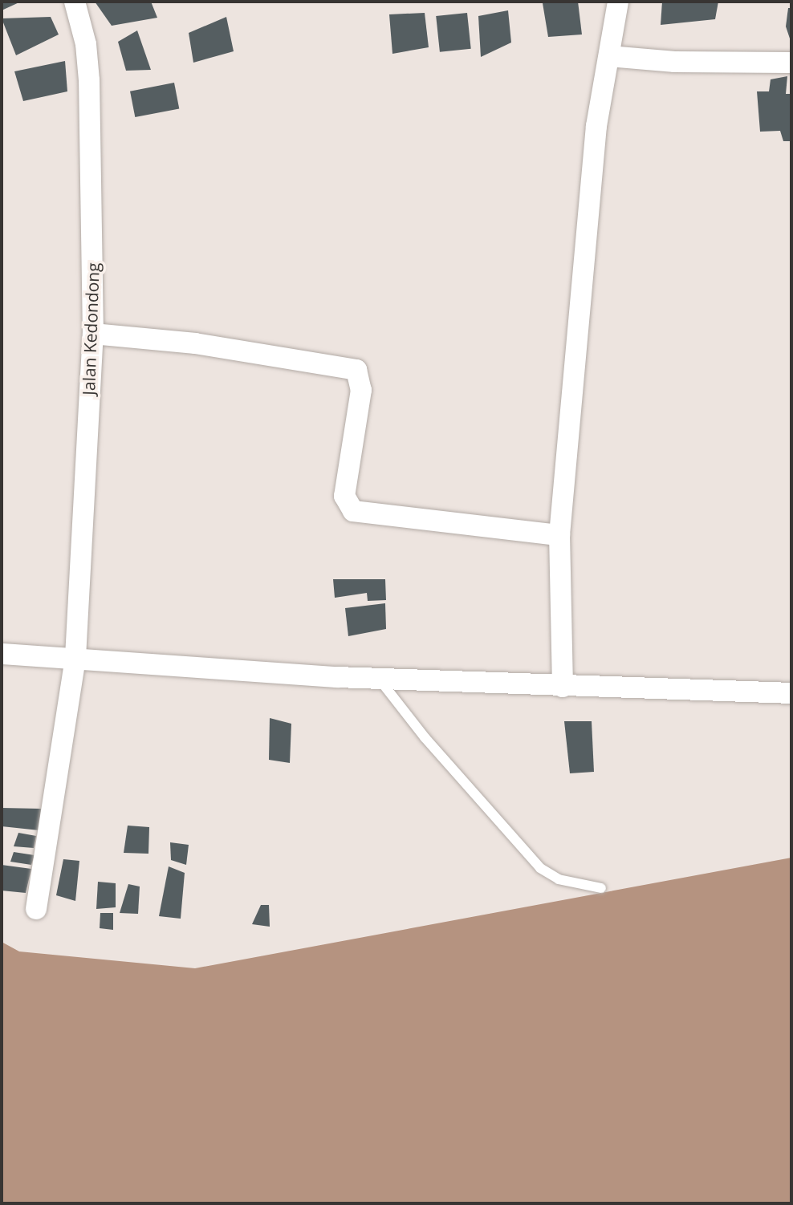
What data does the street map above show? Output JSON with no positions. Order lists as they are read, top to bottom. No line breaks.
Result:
{"streets":{"street":["Jalan Kedondong"]}}
